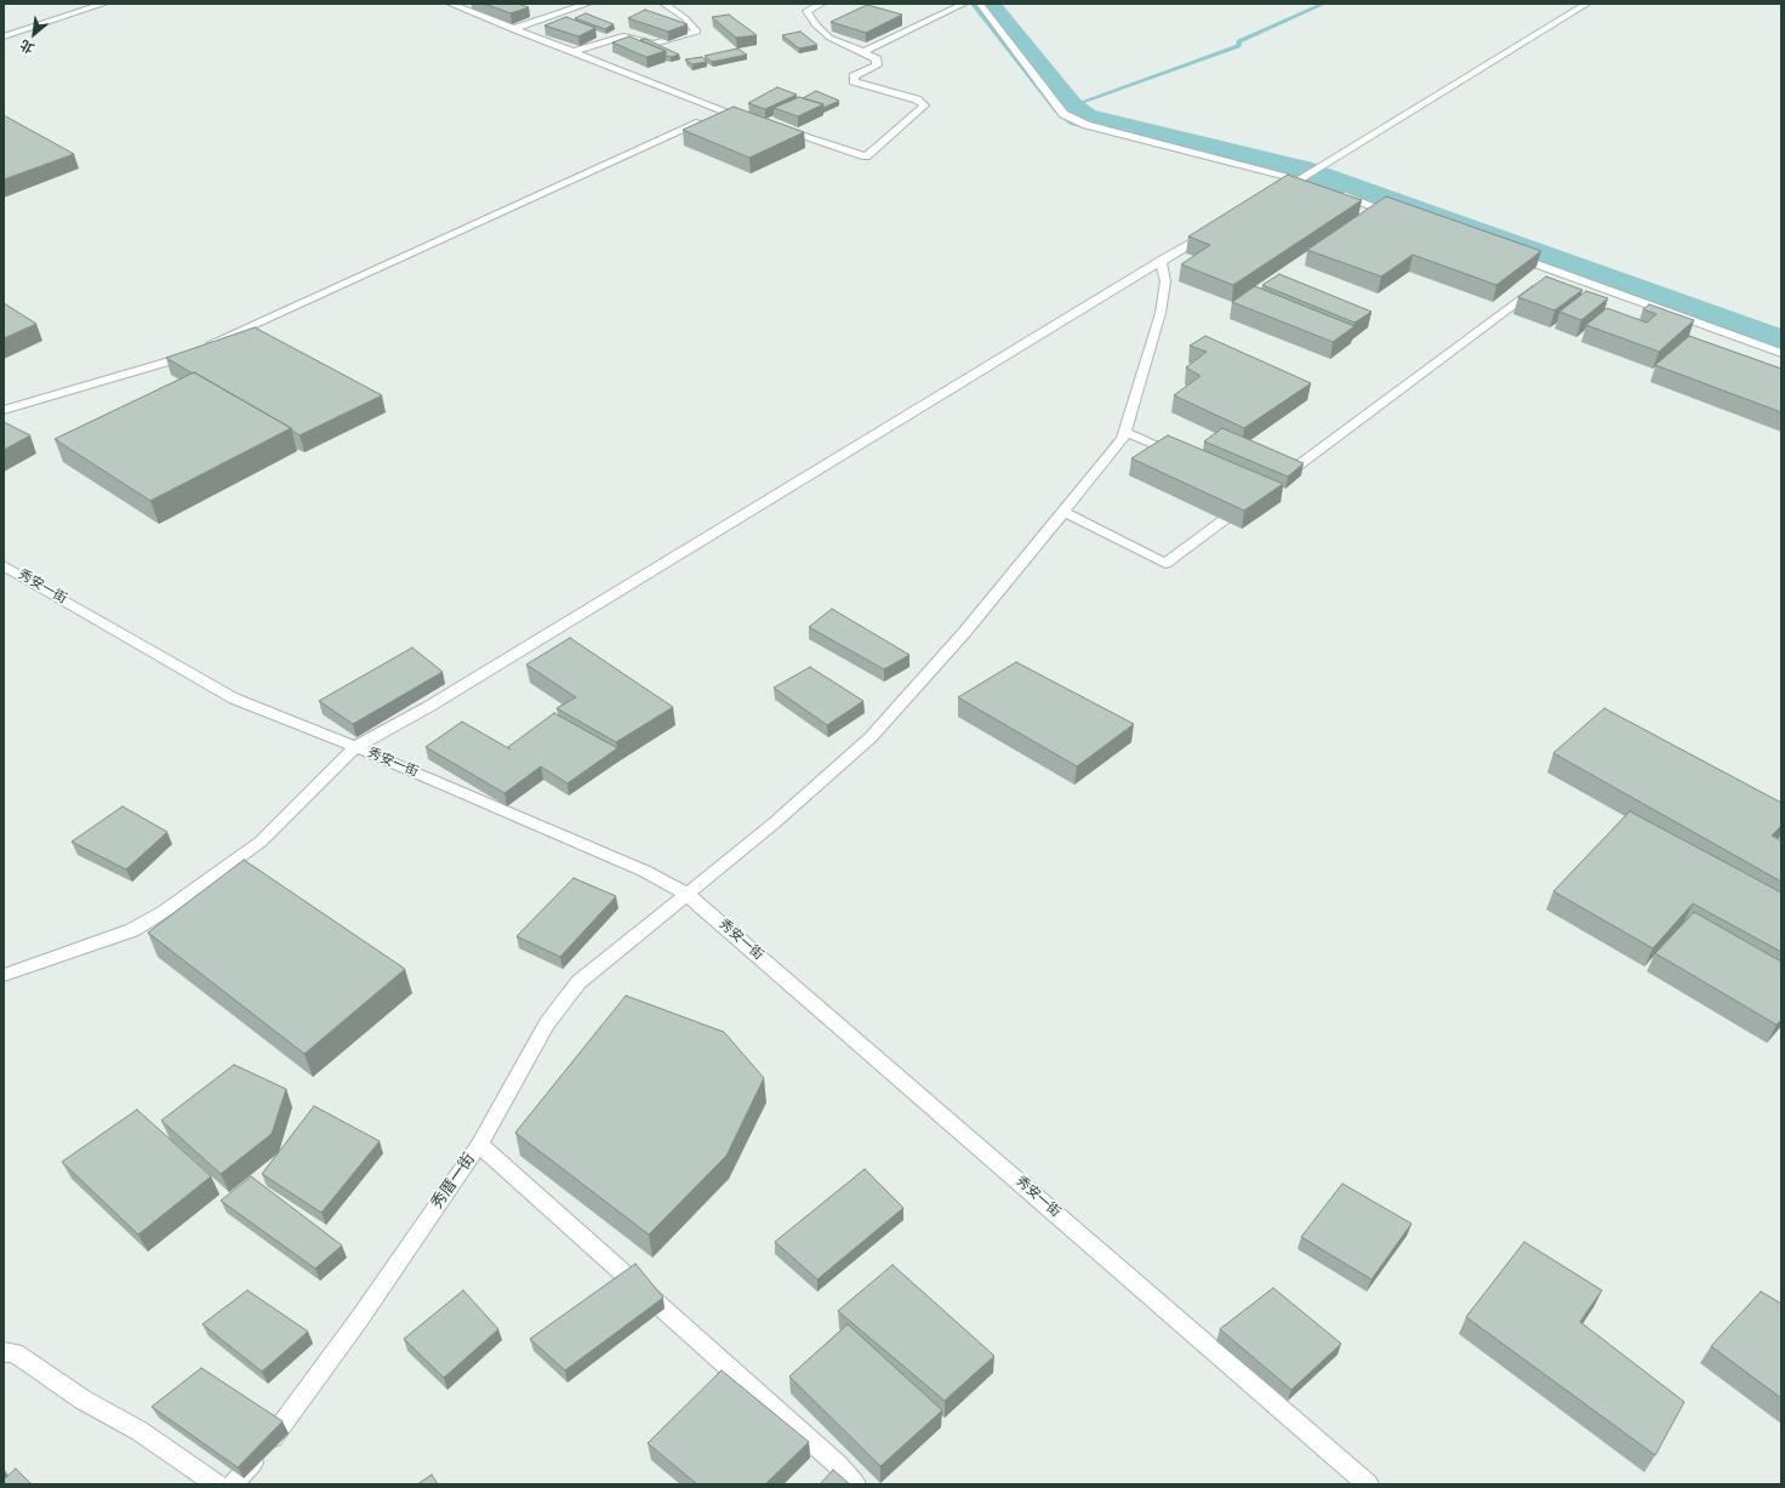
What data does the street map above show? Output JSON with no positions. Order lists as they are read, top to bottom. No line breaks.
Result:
{"streets":{"street":["秀安一街","秀厝一街"]},"crossings":[["秀安一街","秀厝一街"]],"north":"bottom left"}
